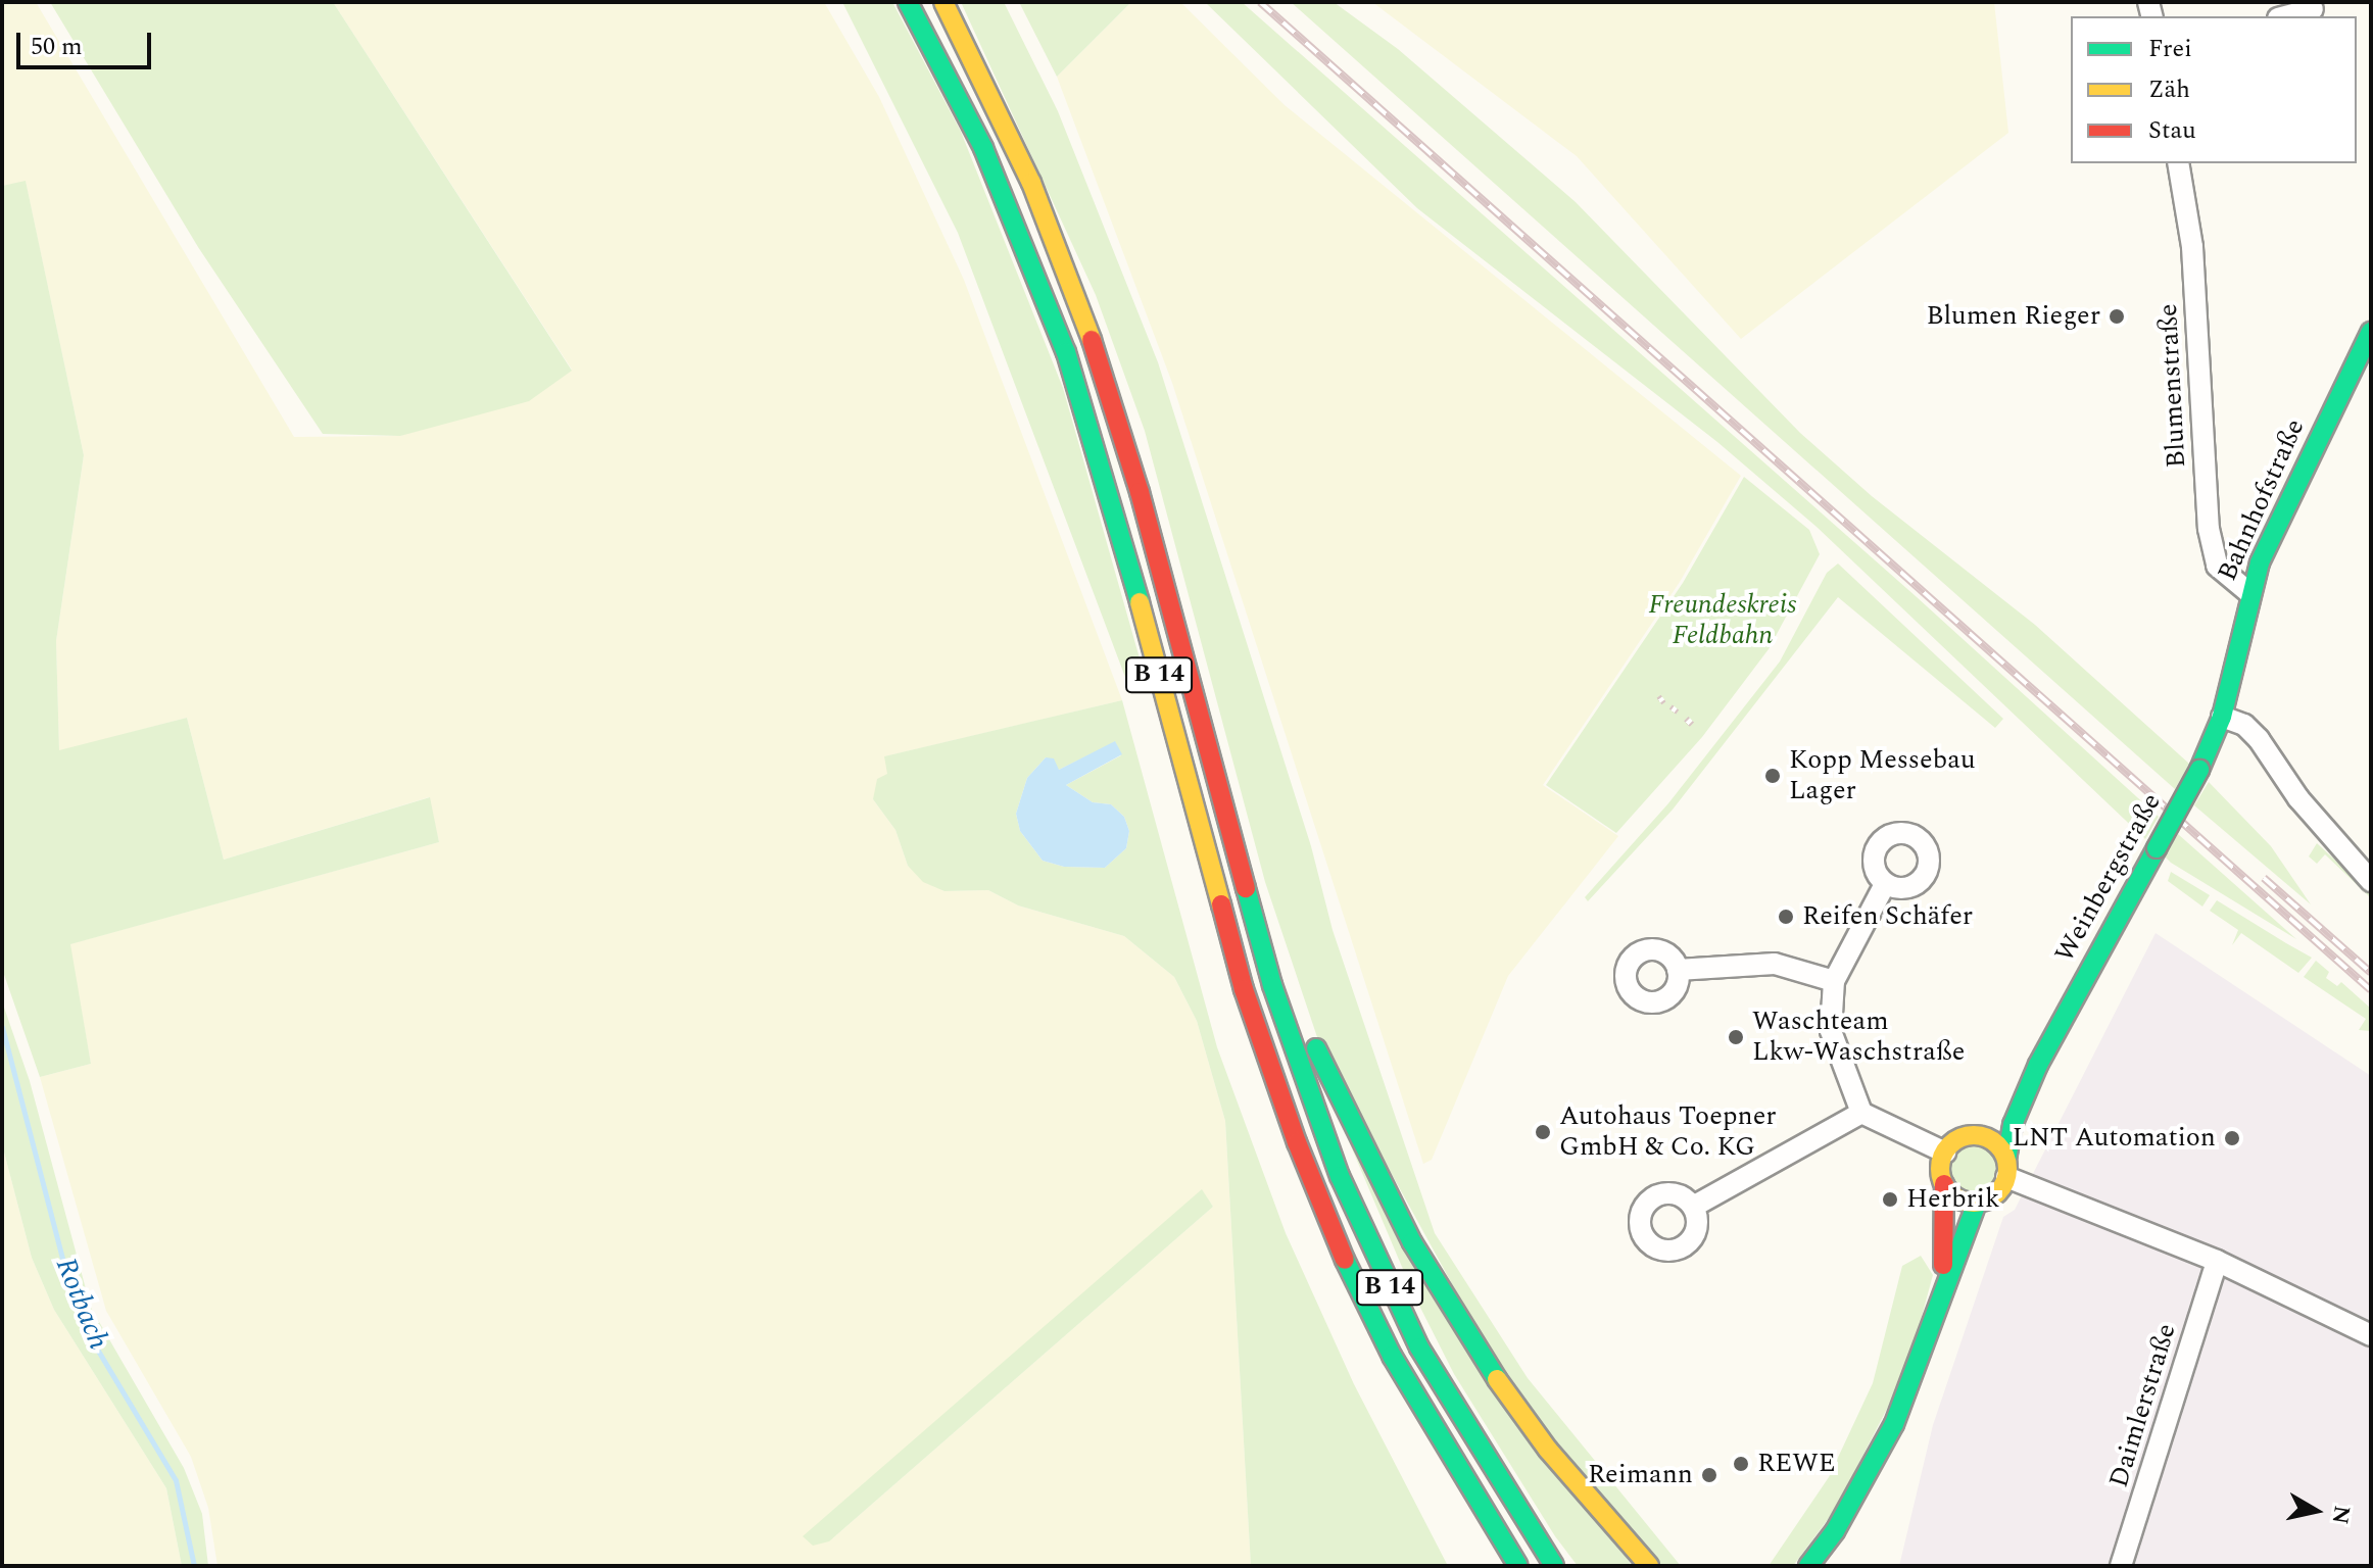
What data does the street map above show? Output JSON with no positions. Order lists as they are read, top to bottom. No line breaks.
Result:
{"streets":{"main road":["Bahnhofstraße","B 14","Weinbergstraße"],"street":["Blumenstraße","Daimlerstraße"]},"crossings":[["Blumenstraße","Bahnhofstraße"],["Bahnhofstraße","Weinbergstraße"]],"water":["Rotbach"],"parks":["Freundeskreis Feldbahn"],"places":["Blumen Rieger","Kopp Messebau Lager","Reifen Schäfer","Waschteam Lkw-Waschstraße","Autohaus Toepner GmbH & Co. KG","LNT Automation","Herbrik","REWE","Reimann"],"legend":["Frei","Zäh","Stau"],"scale_bar":"50 m","north":"right"}
